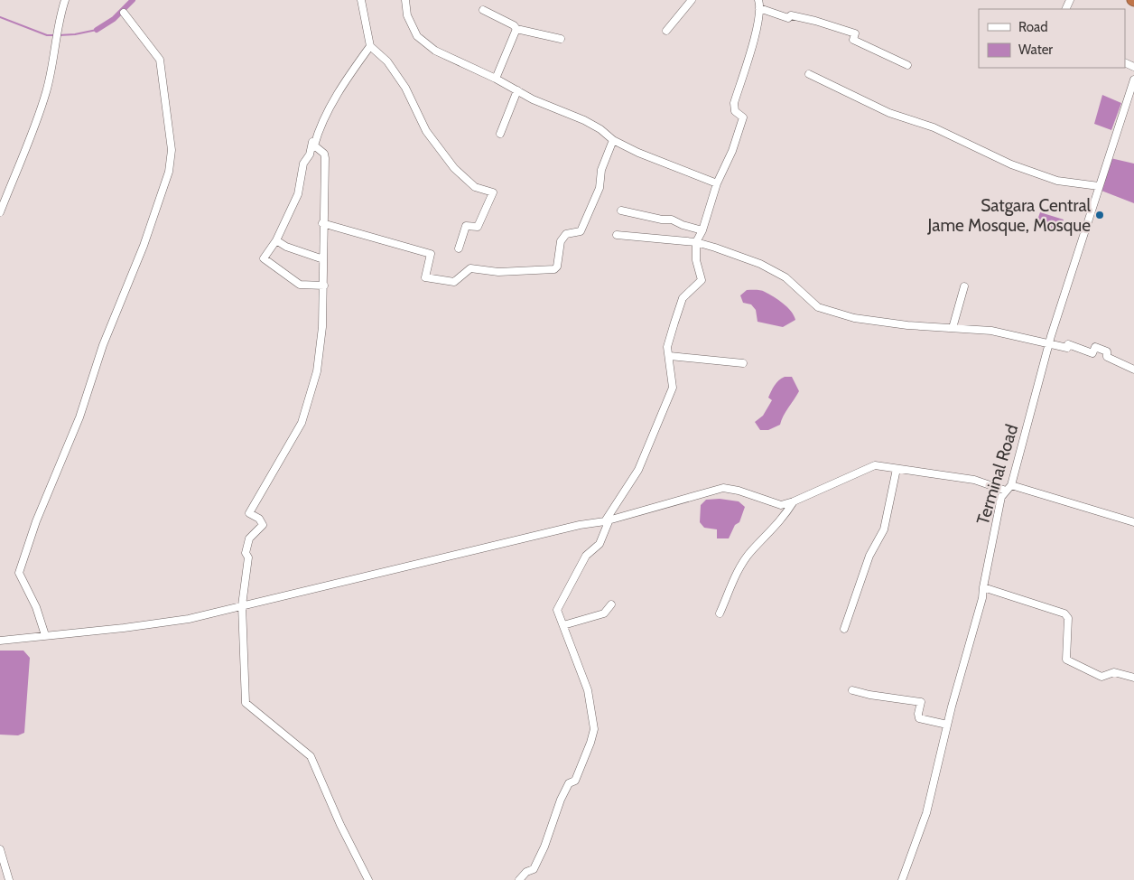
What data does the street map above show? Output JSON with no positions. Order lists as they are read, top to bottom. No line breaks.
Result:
{"streets":{"street":["Terminal Road"]},"places":["Satgara Central Jame Mosque, Mosque"],"legend":["Road","Water"]}
